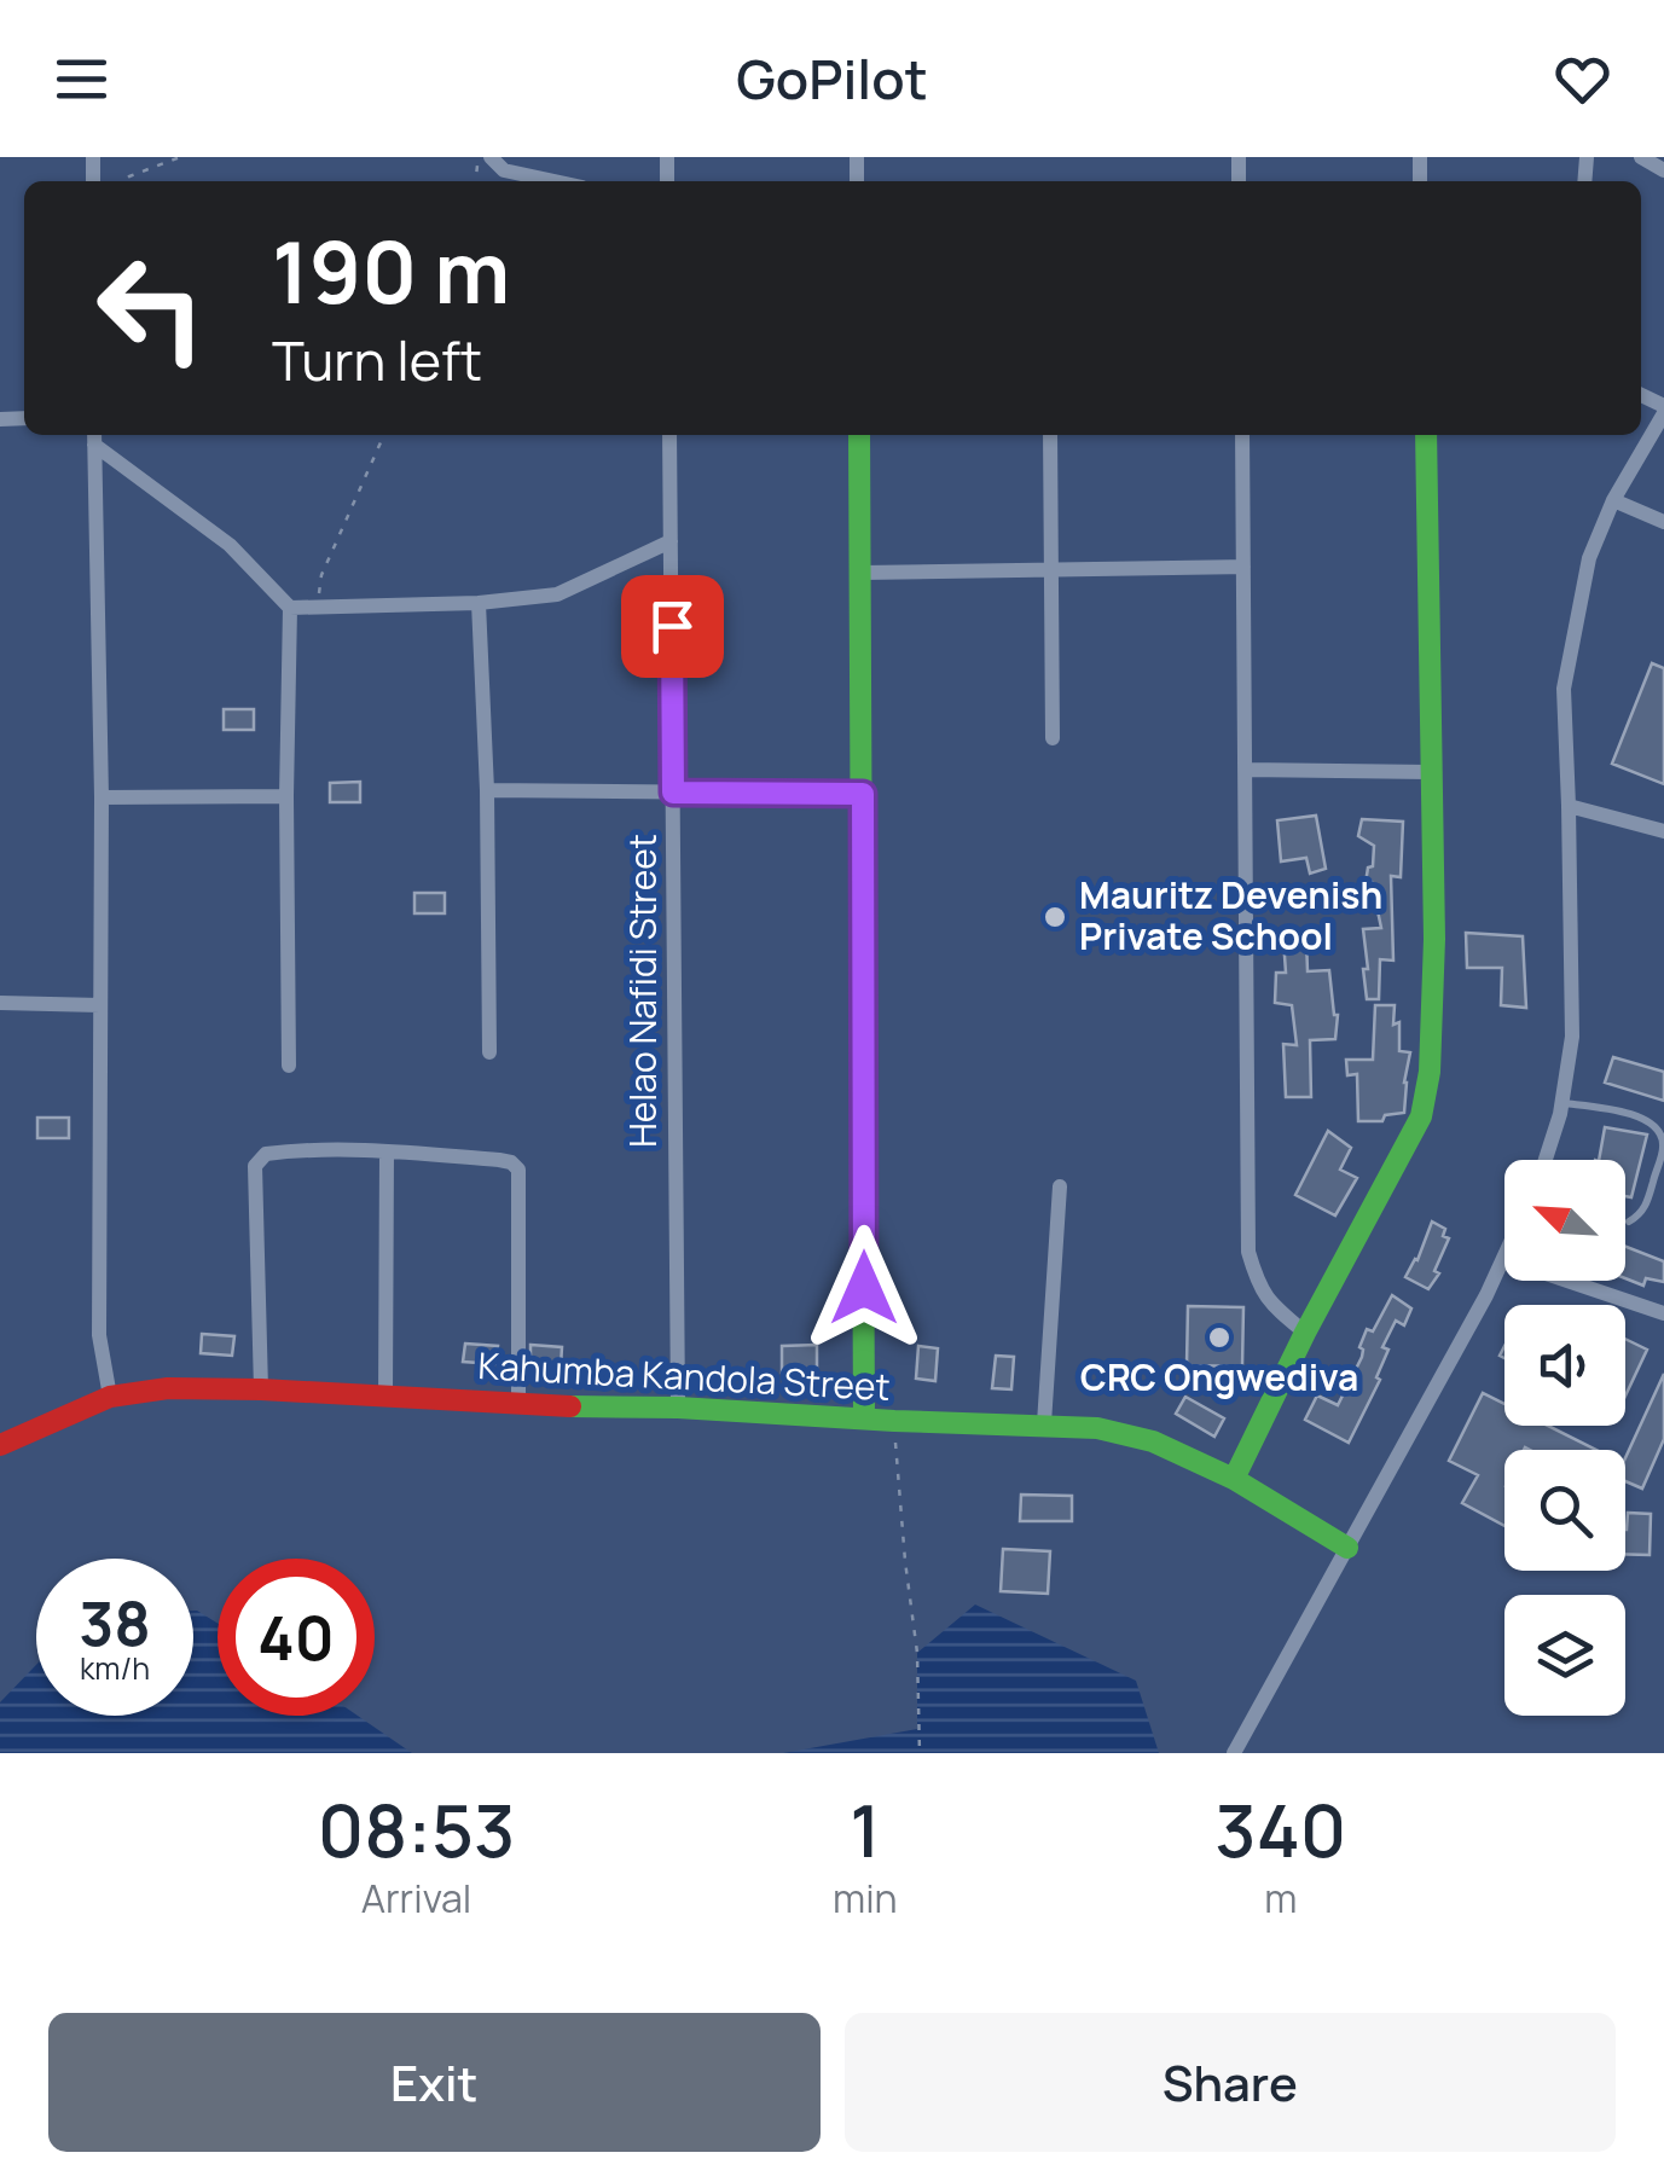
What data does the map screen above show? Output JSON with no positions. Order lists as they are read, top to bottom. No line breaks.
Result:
{"streets":{"street":["Helao Nafidi Street","Kahumba Kandola Street"]},"crossings":[["Helao Nafidi Street","Kahumba Kandola Street"]],"places":["Mauritz Devenish Private School","CRC Ongwediva"],"north":"top left","page":{"header":"GoPilot","turn":["190 m","Turn left"],"speed":"38 km/h","limit":"40","eta":["08:53","Arrival","1","min","340","m"],"buttons":["Exit","Share"]}}
